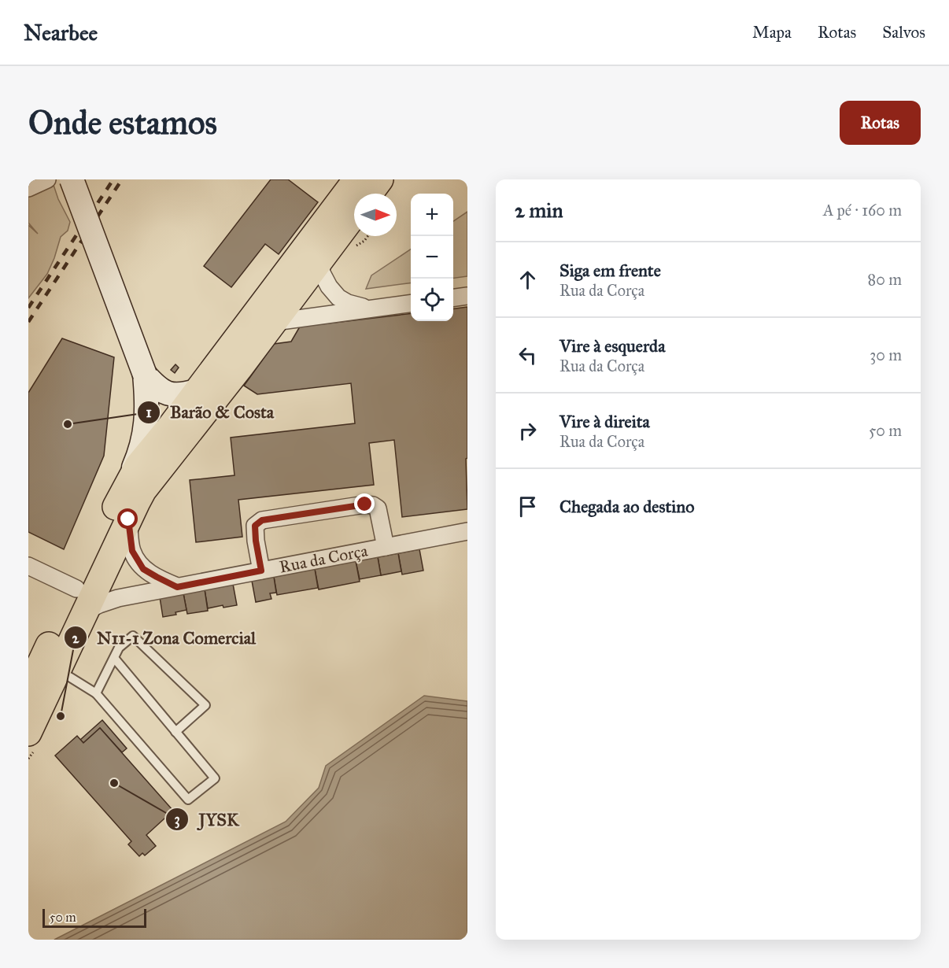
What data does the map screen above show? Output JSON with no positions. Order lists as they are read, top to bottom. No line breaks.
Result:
{"streets":{"street":["Rua da Corça"]},"places":["Barão & Costa","N11-1 Zona Comercial","JYSK"],"scale_bar":"50 m","north":"right","page":{"header":"Nearbee","nav":["Mapa","Rotas","Salvos"],"buttons":"Rotas","title":"Onde estamos","heading":["2 min","A pé · 160 m"],"map_buttons":["+","−"],"list":[["Siga em frente","Rua da Corça","80 m"],["Vire à esquerda","Rua da Corça","30 m"],["Vire à direita","Rua da Corça","50 m"],"Chegada ao destino"],"scale":"50 m"}}
